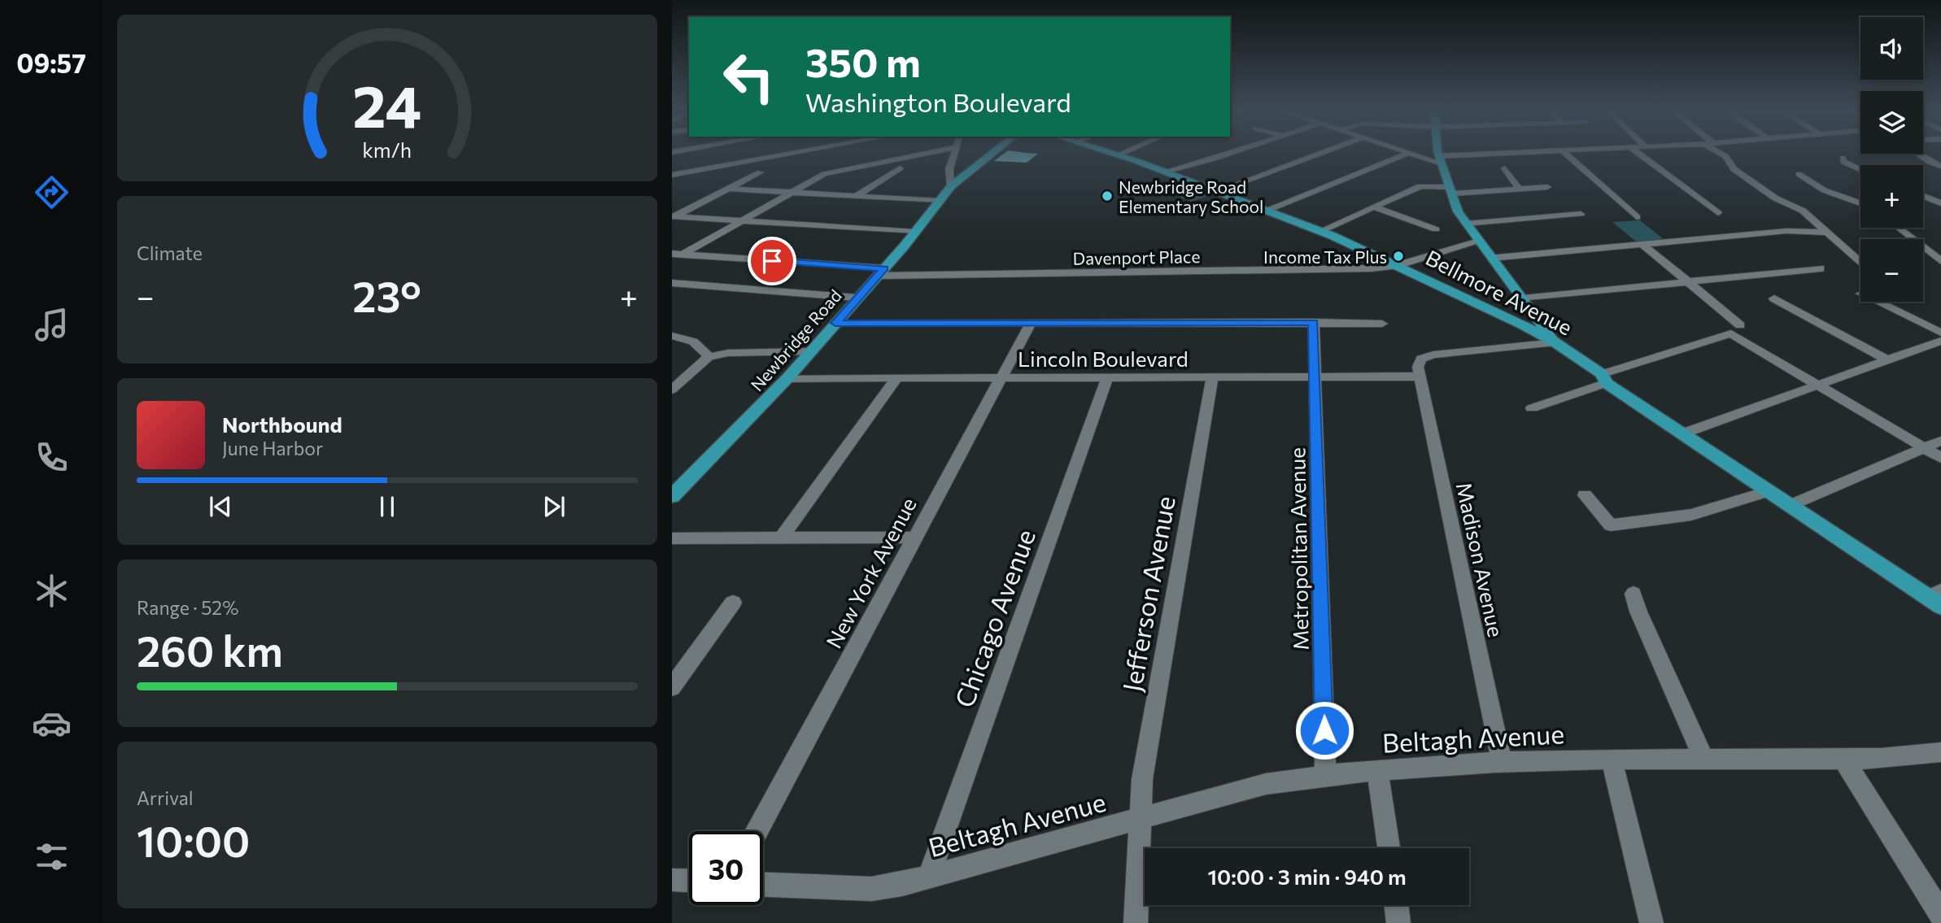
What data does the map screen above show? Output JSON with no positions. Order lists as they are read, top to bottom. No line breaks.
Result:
{"streets":{"main road":["Bellmore Avenue","Newbridge Road"],"street":["Davenport Place","Lincoln Boulevard","Metropolitan Avenue","Madison Avenue","New York Avenue","Jefferson Avenue","Chicago Avenue","Beltagh Avenue"]},"crossings":[["Davenport Place","Bellmore Avenue"],["Davenport Place","Newbridge Road"],["Newbridge Road","Lincoln Boulevard"],["Lincoln Boulevard","Metropolitan Avenue"],["Lincoln Boulevard","Madison Avenue"],["Lincoln Boulevard","New York Avenue"],["Lincoln Boulevard","Jefferson Avenue"],["Lincoln Boulevard","Chicago Avenue"],["Metropolitan Avenue","Beltagh Avenue"],["Madison Avenue","Beltagh Avenue"],["Jefferson Avenue","Beltagh Avenue"],["Chicago Avenue","Beltagh Avenue"]],"places":["Newbridge Road Elementary School","Income Tax Plus"],"page":{"tabs":"09:57","map_buttons":["+","−"],"turn":["350 m","Washington Boulevard"],"tile":["Climate",["Range · 52%","260 km"],["Arrival","10:00"]],"heat":["−","23°","+"],"song":["Northbound","June Harbor"],"limit":"30","trip":"10:00 · 3 min · 940 m","gauge":["24","km/h"]}}
